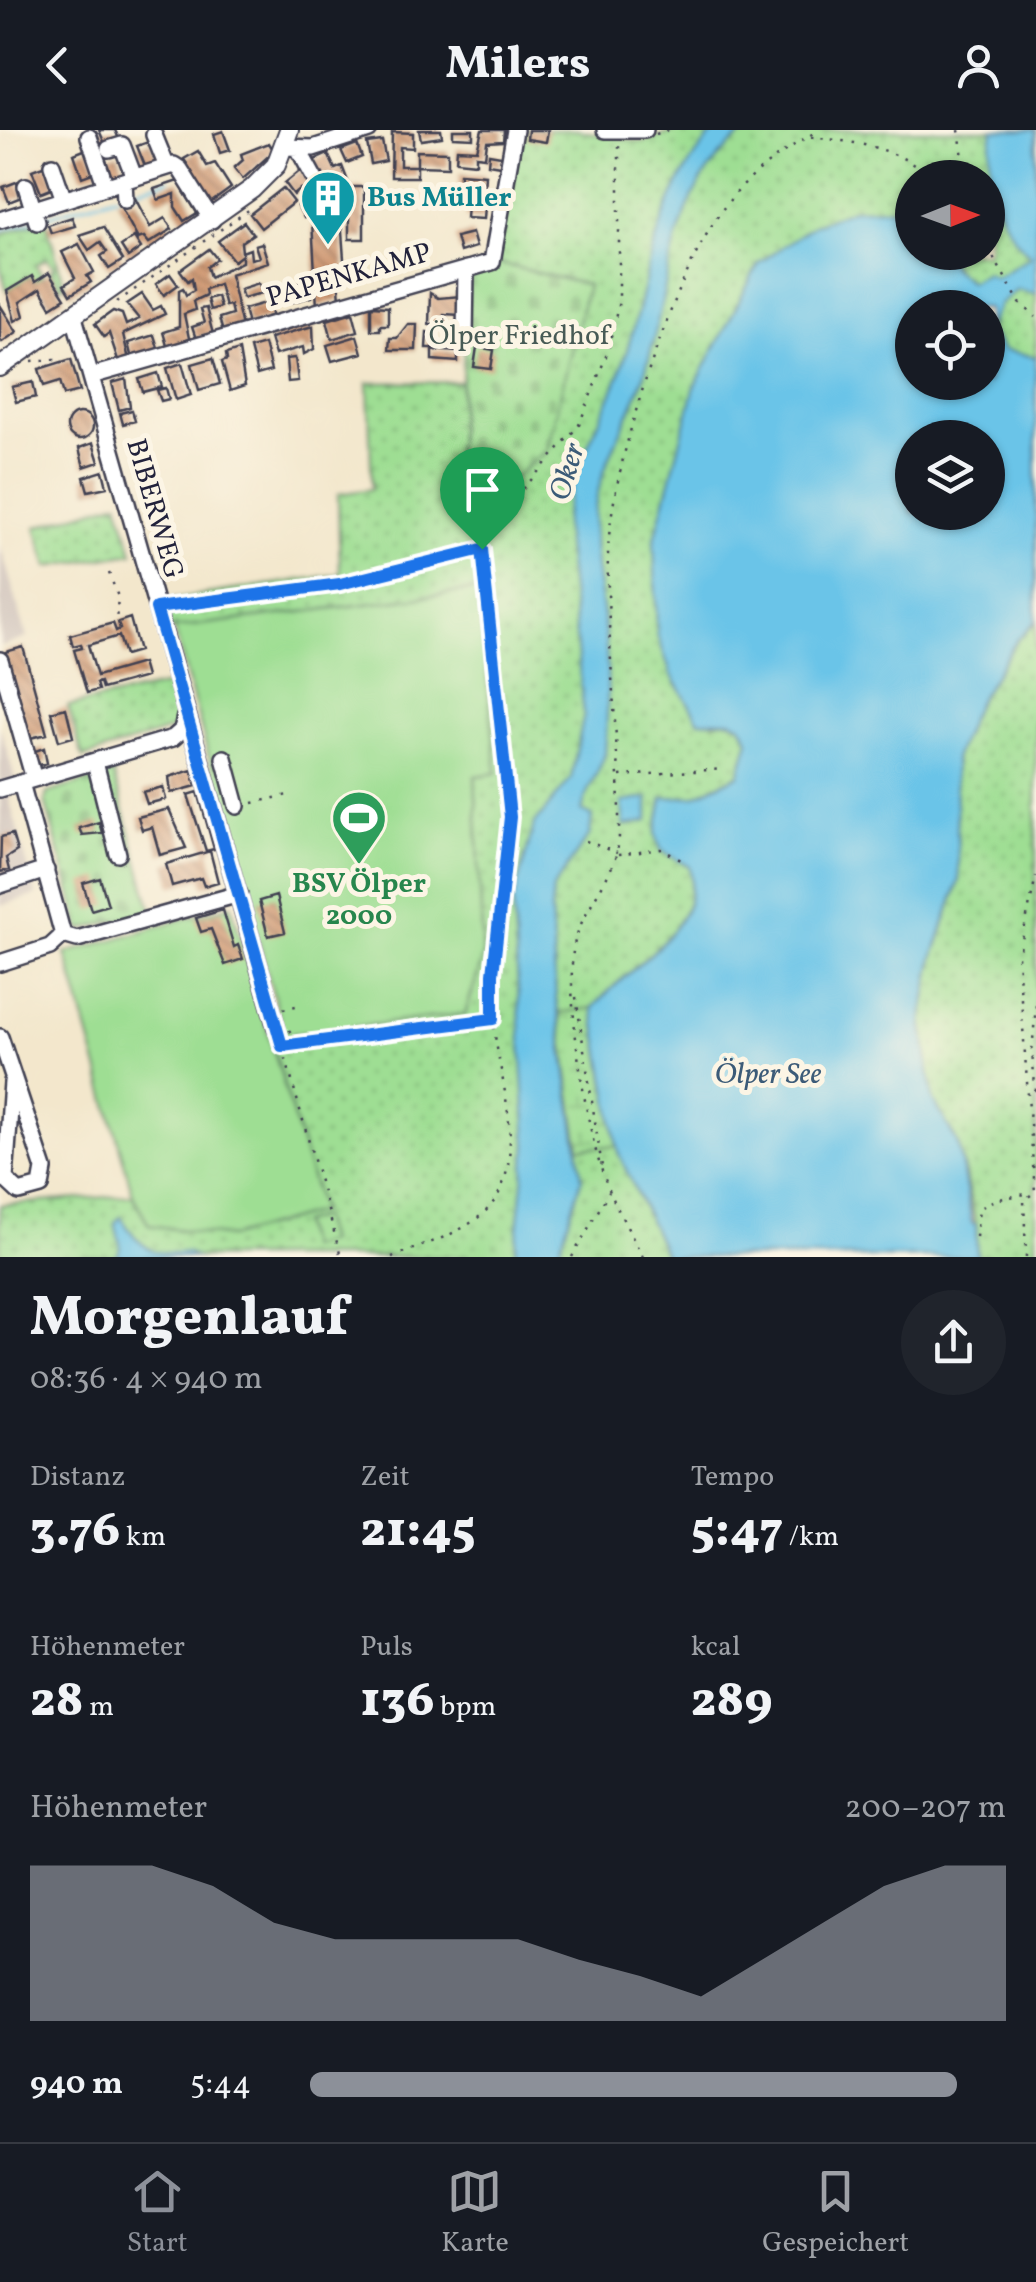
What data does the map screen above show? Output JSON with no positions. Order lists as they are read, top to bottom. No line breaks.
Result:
{"streets":{"street":["PAPENKAMP","BIBERWEG"]},"crossings":[["PAPENKAMP","BIBERWEG"]],"water":["Oker","Ölper See"],"parks":["Ölper Friedhof"],"places":{"building":["Bus Müller"],"sports":["BSV Ölper 2000"]},"north":"right","page":{"header":"Milers","heading":["Morgenlauf","08:36 · 4 × 940 m"],"stats":[["Distanz","3.76 km"],["Zeit","21:45"],["Tempo","5:47 /km"],["Höhenmeter","28 m"],["Puls","136 bpm"],["kcal","289"]],"chart":["Höhenmeter","200–207 m"],"list":[{"name":"940 m","note":"5:44"}],"tabs":["Start","Karte","Gespeichert"]}}
